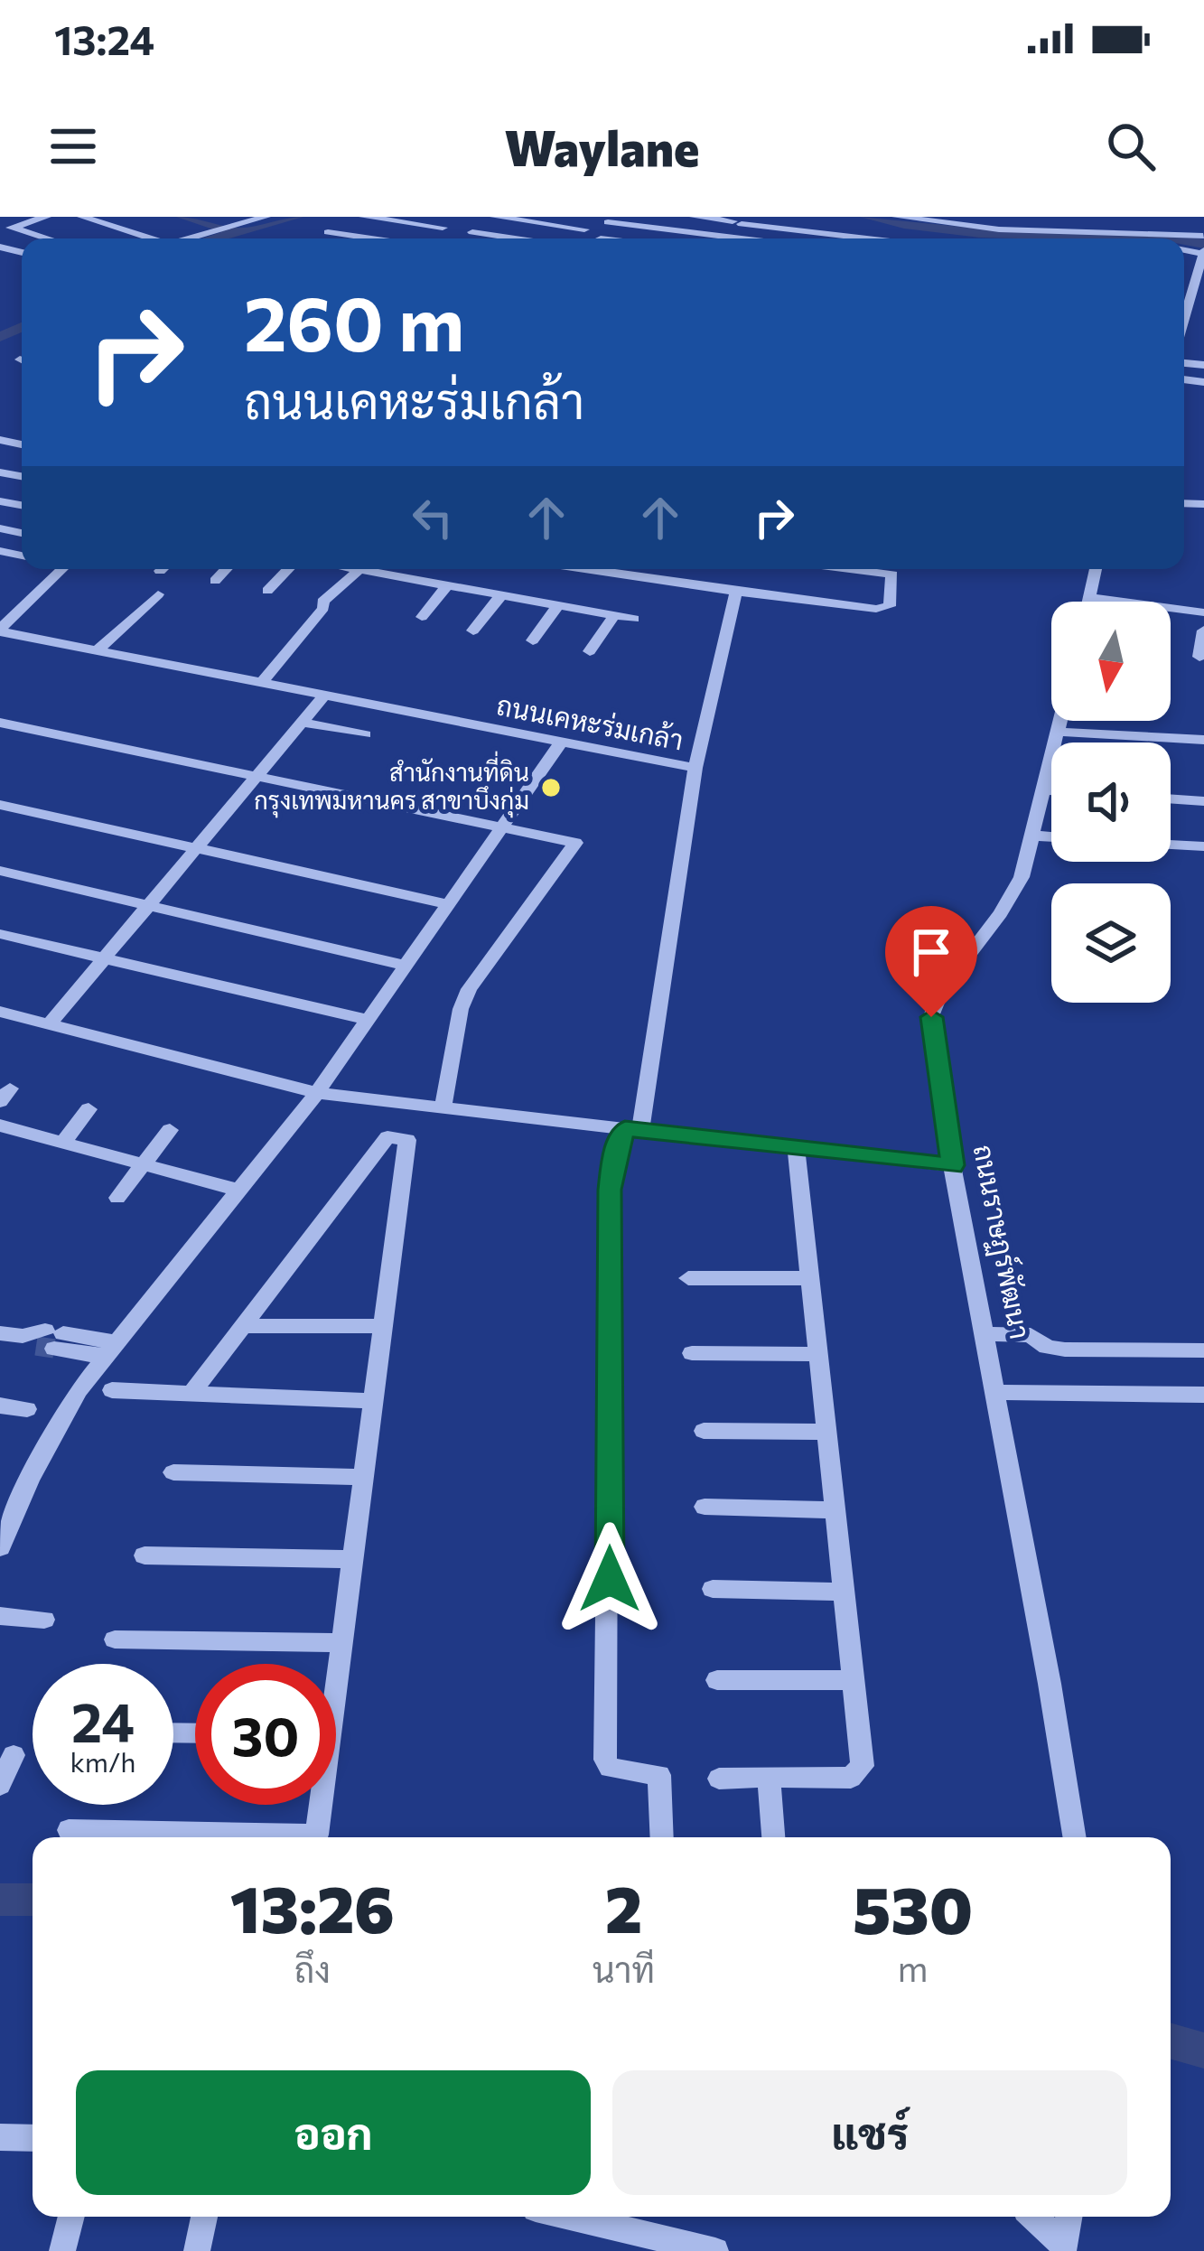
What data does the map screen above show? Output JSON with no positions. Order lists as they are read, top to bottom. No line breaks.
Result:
{"streets":{"street":["ถนนเคหะร่มเกล้า","ถนนราษฏร์พัฒนา"]},"places":["สำนักงานที่ดิน กรุงเทพมหานคร สาขาบึงกุ่ม"],"north":"bottom","page":{"status":"13:24","header":"Waylane","turn":["260 m","ถนนเคหะร่มเกล้า"],"speed":"24 km/h","limit":"30","eta":["13:26","ถึง","2","นาที","530","m"],"buttons":["ออก","แชร์"]}}
